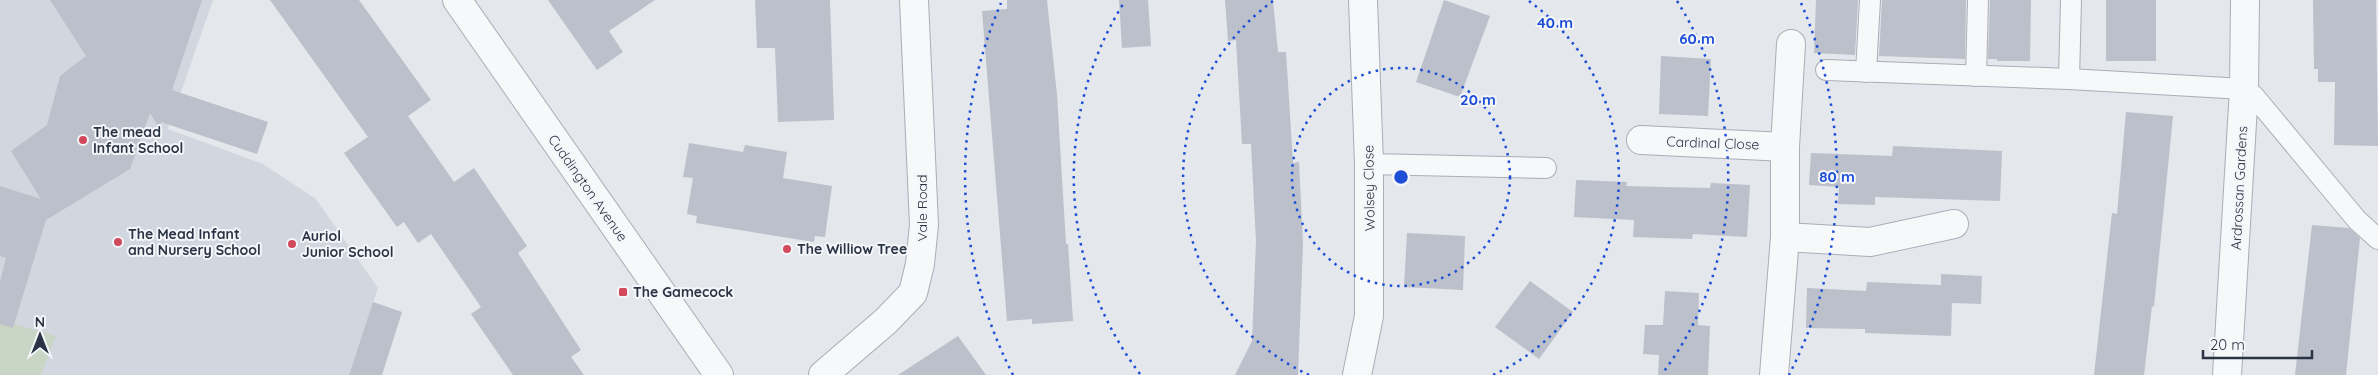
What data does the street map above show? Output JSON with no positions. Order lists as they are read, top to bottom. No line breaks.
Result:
{"streets":{"street":["Cardinal Close","Cuddington Avenue","Wolsey Close","Ardrossan Gardens","Vale Road"]},"places":{"other":["The mead Infant School","The Mead Infant and Nursery School","Auriol Junior School","The Williow Tree"],"transit":["The Gamecock"]},"scale_bar":"20 m","north":"top","rings":["40 m","60 m","20 m","80 m"]}
